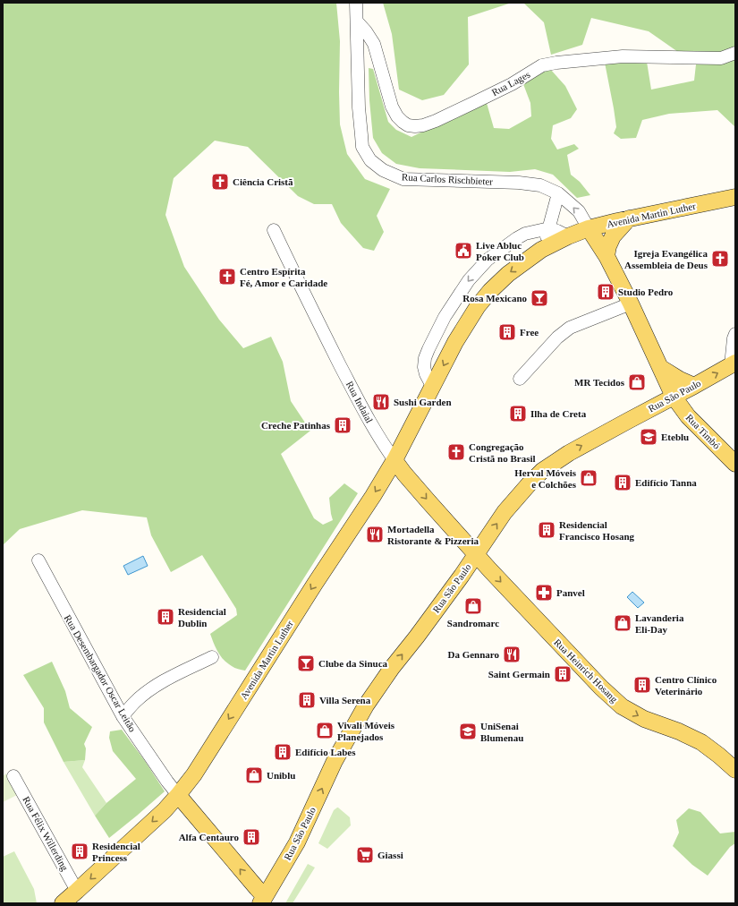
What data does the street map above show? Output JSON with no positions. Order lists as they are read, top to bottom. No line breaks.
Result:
{"streets":{"main road":["Rua Carlos Rischbieter","Avenida Martin Luther","Rua São Paulo","Rua Indaial","Rua Timbó","Rua Heinrich Hosang","Rua Desembargador Oscar Leitão"],"street":["Rua Lages","Rua Félix Willerding"]},"crossings":[["Rua Lages","Rua Carlos Rischbieter"],["Rua Carlos Rischbieter","Avenida Martin Luther"],["Rua Carlos Rischbieter","Rua São Paulo"],["Rua Carlos Rischbieter","Rua Timbó"],["Avenida Martin Luther","Rua Indaial"],["Avenida Martin Luther","Rua Desembargador Oscar Leitão"],["Avenida Martin Luther","Rua Félix Willerding"],["Rua São Paulo","Rua Indaial"],["Rua São Paulo","Rua Timbó"],["Rua São Paulo","Rua Heinrich Hosang"],["Rua São Paulo","Rua Desembargador Oscar Leitão"],["Rua Indaial","Rua Heinrich Hosang"]],"one_way":["Avenida Martin Luther","Rua São Paulo","Rua Heinrich Hosang"],"places":{"church":["Ciência Cristã","Igreja Evangélica Assembleia de Deus","Centro Espírita Fé, Amor e Caridade","Congregação Cristã no Brasil"],"public building":["Live Abluc Poker Club"],"building":["Studio Pedro","Free","Ilha de Creta","Creche Patinhas","Edifício Tanna","Residencial Francisco Hosang","Residencial Dublin","Saint Germain","Centro Clínico Veterinário","Villa Serena","Edifício Labes","Alfa Centauro","Residencial Princess"],"bar":["Rosa Mexicano","Clube da Sinuca"],"shop":["MR Tecidos","Herval Móveis e Colchões","Sandromarc","Lavanderia Eli-Day","Vivali Móveis Planejados","Uniblu"],"restaurant":["Sushi Garden","Mortadella Ristorante & Pizzeria","Da Gennaro"],"school or university":["Eteblu","UniSenai Blumenau"],"pharmacy":["Panvel"],"supermarket":["Giassi"]}}
